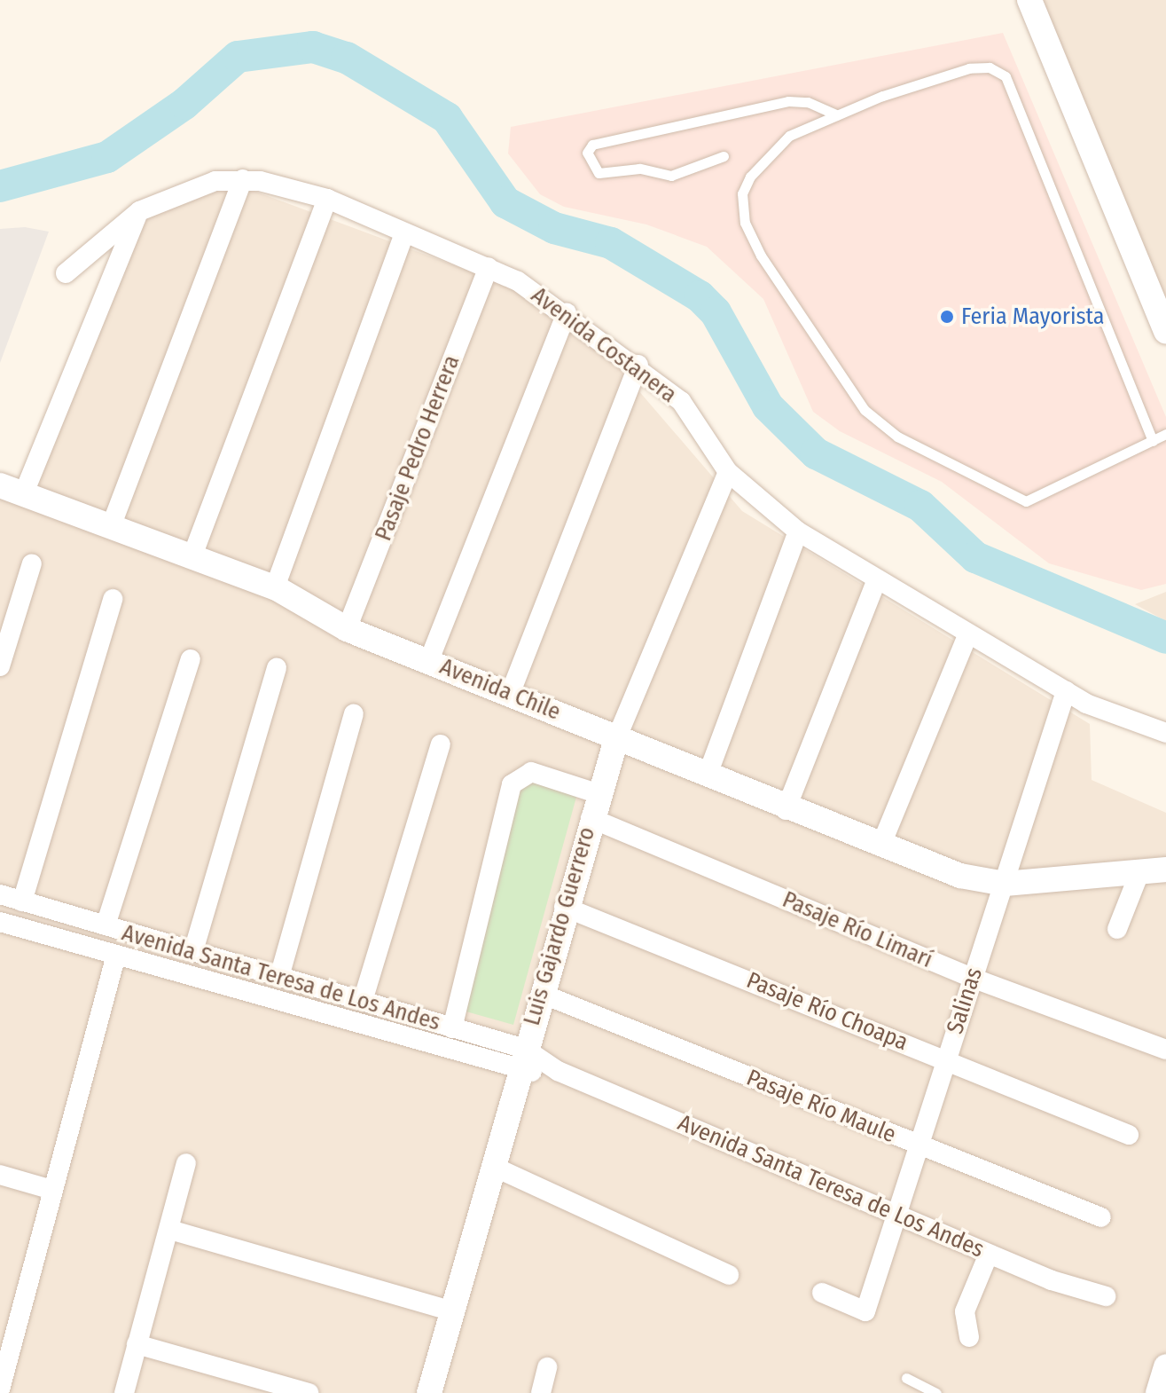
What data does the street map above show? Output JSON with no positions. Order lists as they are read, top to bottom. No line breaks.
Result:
{"streets":{"street":["Avenida Costanera","Pasaje Pedro Herrera","Avenida Chile","Luis Gajardo Guerrero","Pasaje Río Limarí","Avenida Santa Teresa de Los Andes","Salinas","Pasaje Río Choapa","Pasaje Río Maule"]},"crossings":[["Avenida Costanera","Pasaje Pedro Herrera"],["Avenida Costanera","Luis Gajardo Guerrero"],["Avenida Costanera","Salinas"],["Pasaje Pedro Herrera","Avenida Chile"],["Avenida Chile","Luis Gajardo Guerrero"],["Avenida Chile","Salinas"],["Luis Gajardo Guerrero","Pasaje Río Limarí"],["Luis Gajardo Guerrero","Avenida Santa Teresa de Los Andes"],["Luis Gajardo Guerrero","Pasaje Río Choapa"],["Luis Gajardo Guerrero","Pasaje Río Maule"],["Pasaje Río Limarí","Salinas"],["Avenida Santa Teresa de Los Andes","Salinas"],["Salinas","Pasaje Río Choapa"],["Salinas","Pasaje Río Maule"]],"places":["Feria Mayorista"]}
